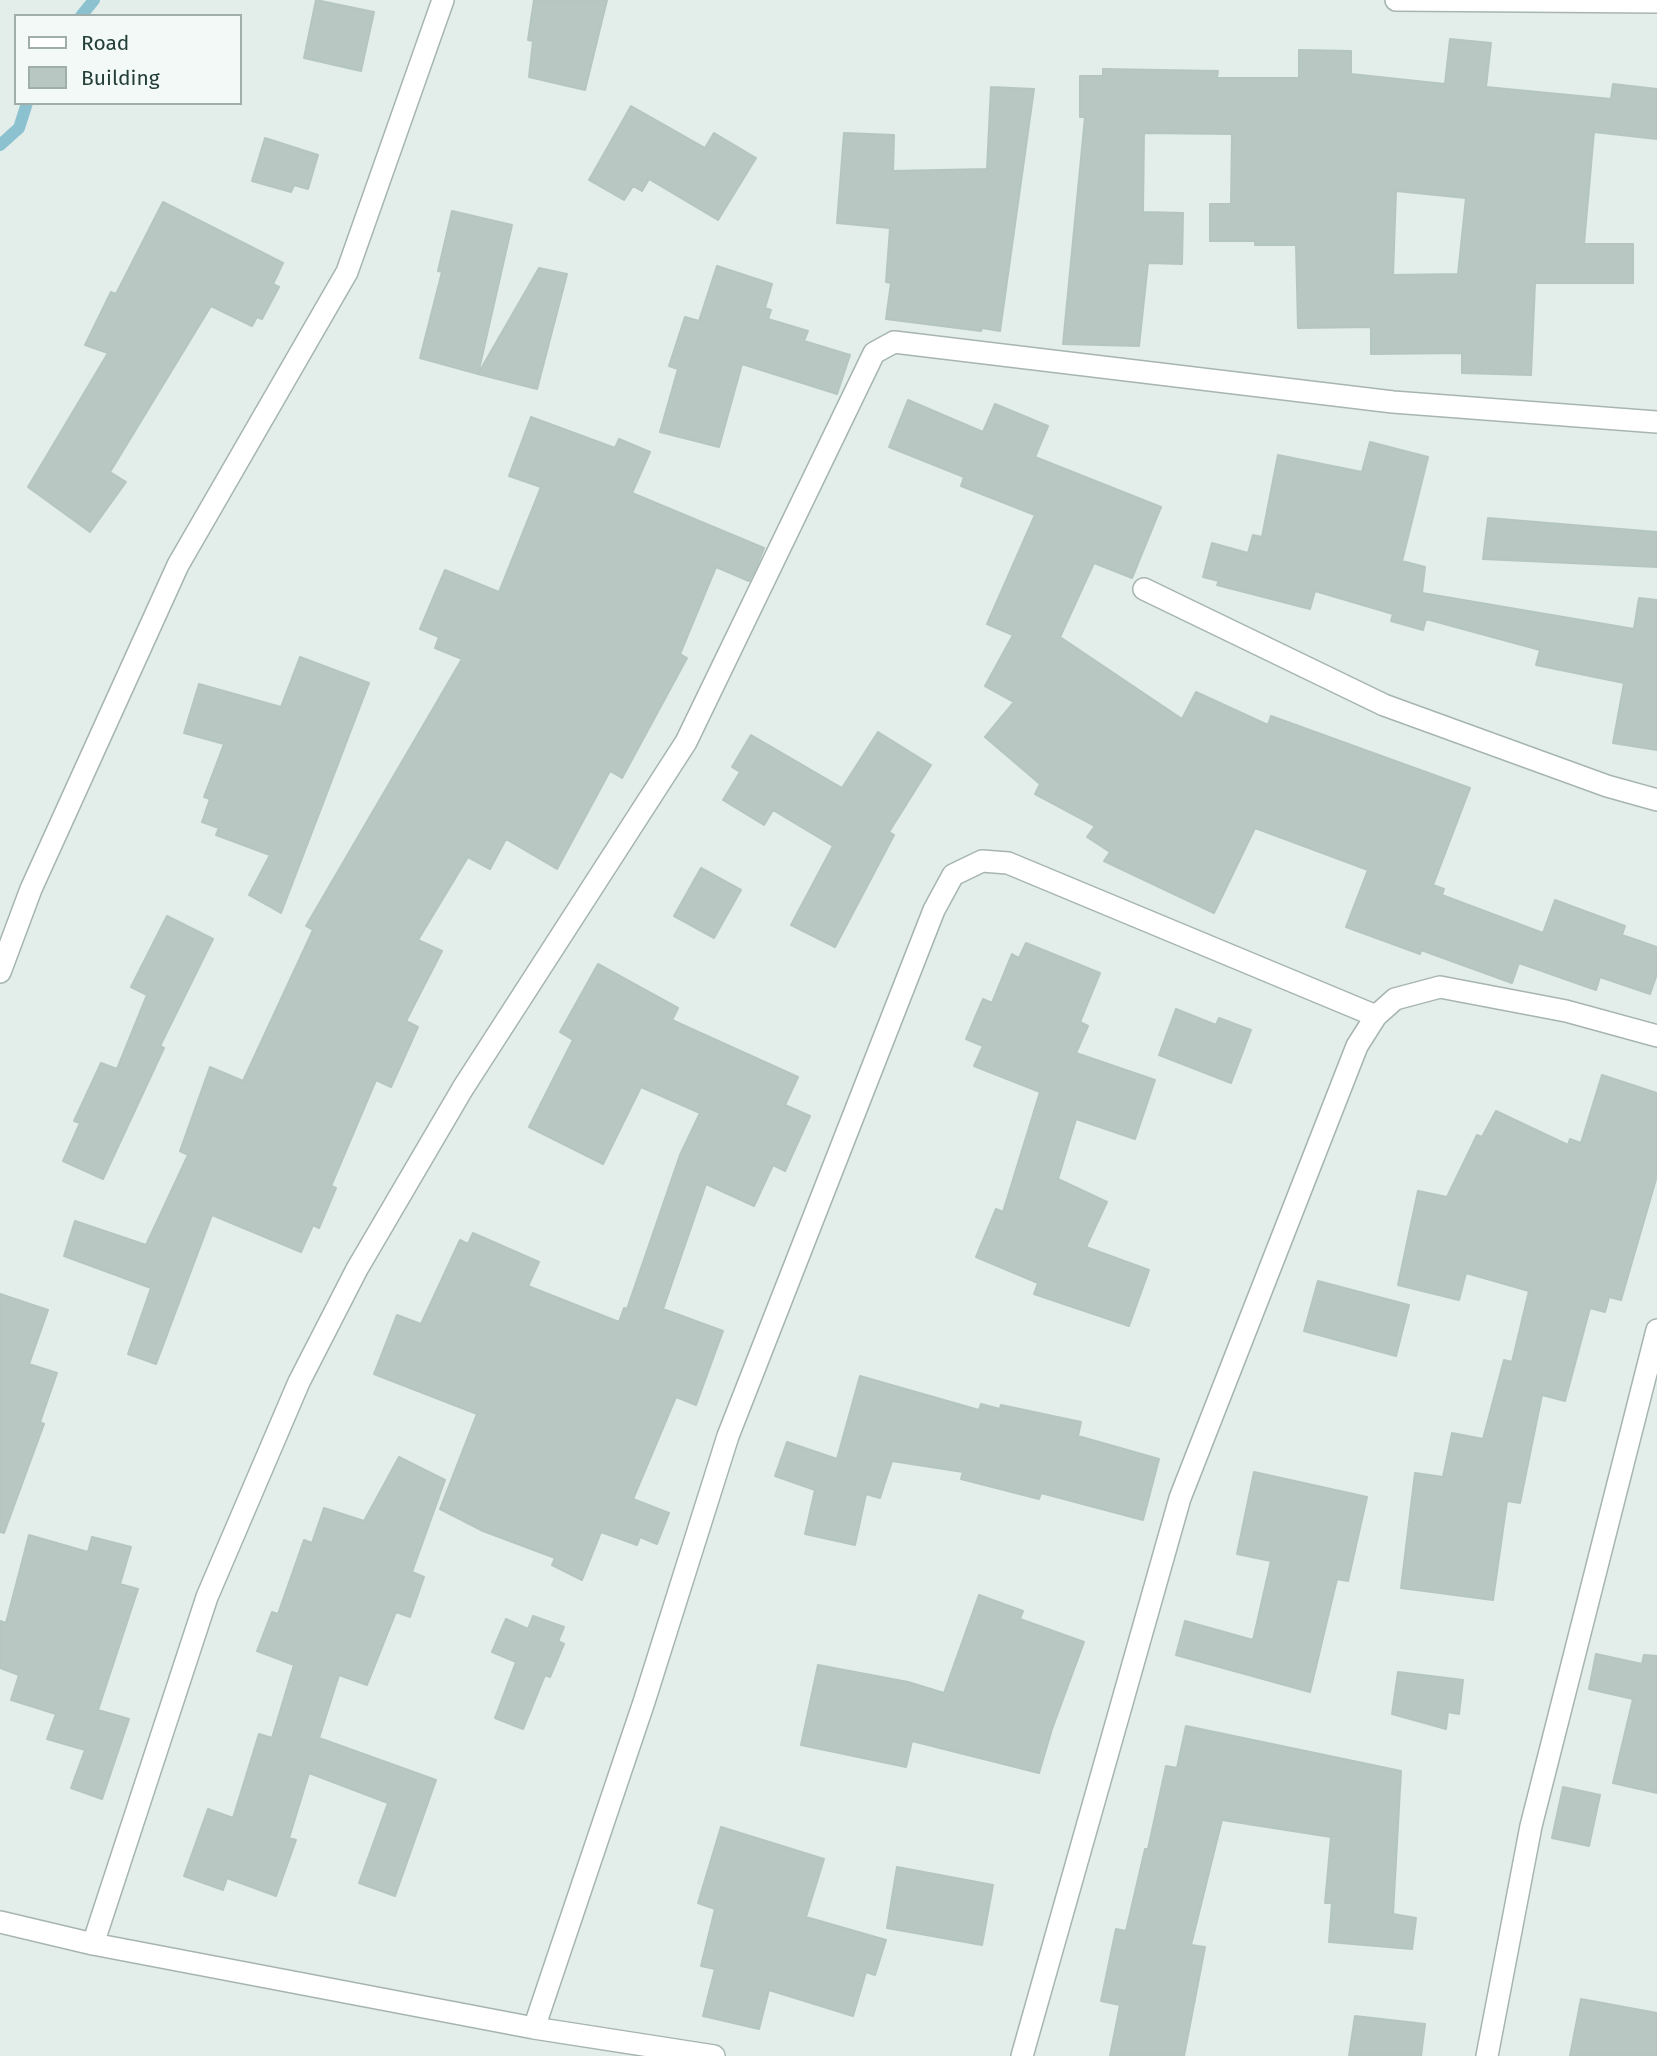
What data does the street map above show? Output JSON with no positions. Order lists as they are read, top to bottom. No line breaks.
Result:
{"legend":["Road","Building"]}
